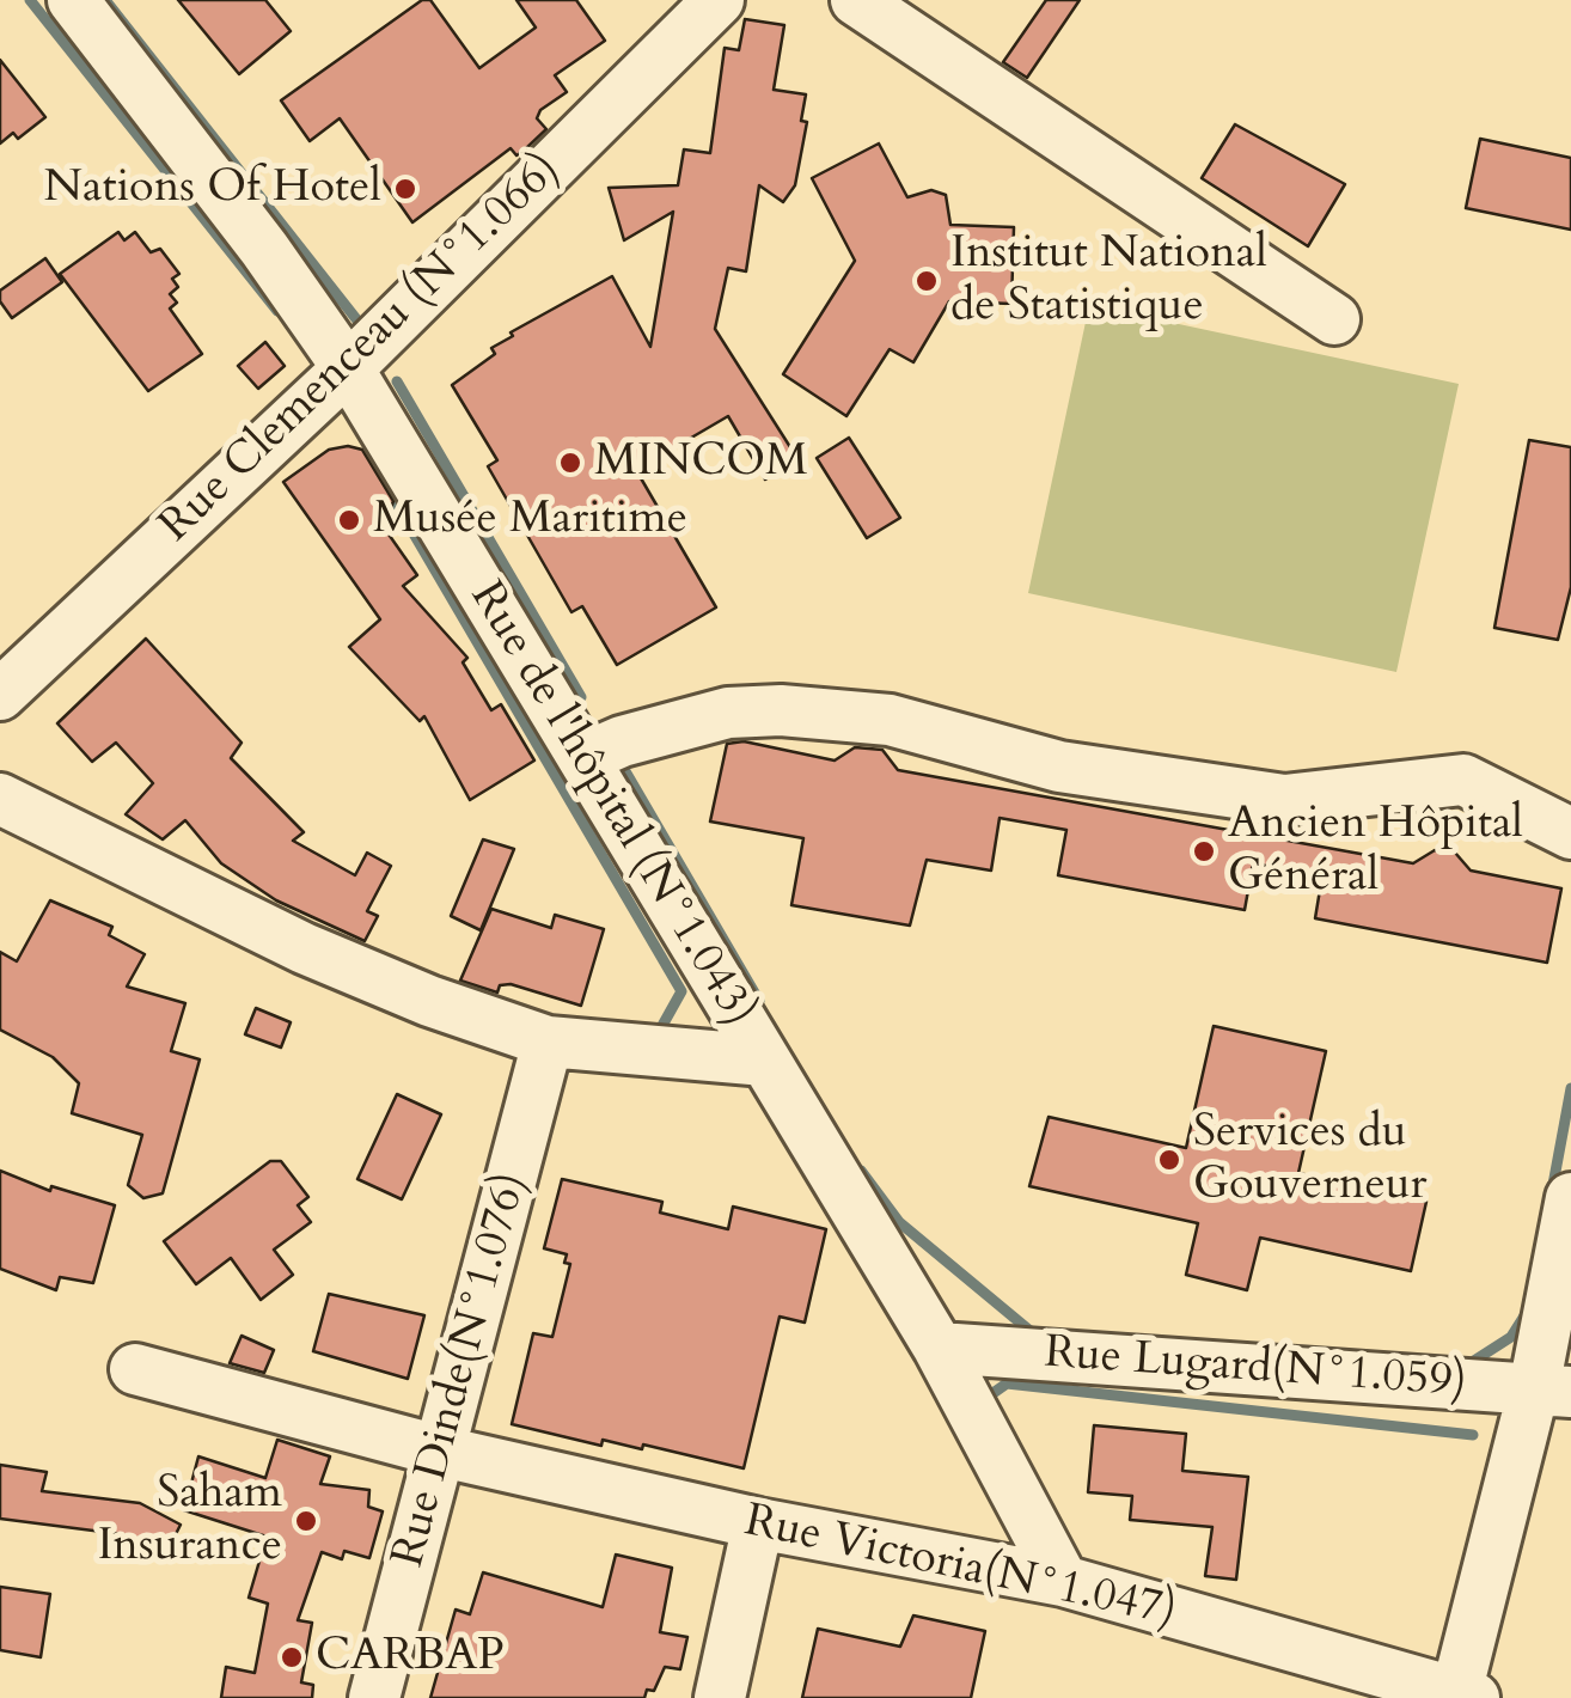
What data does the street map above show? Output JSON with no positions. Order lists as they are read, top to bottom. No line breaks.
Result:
{"streets":{"street":["Rue Clemenceau (N°1.066)","Rue de l'hôpital (N°1.043)","Rue Lugard(N°1.059)","Rue Dinde(N°1.076)","Rue Victoria(N°1.047)"]},"crossings":[["Rue Clemenceau (N°1.066)","Rue de l'hôpital (N°1.043)"],["Rue de l'hôpital (N°1.043)","Rue Lugard(N°1.059)"],["Rue de l'hôpital (N°1.043)","Rue Victoria(N°1.047)"],["Rue Dinde(N°1.076)","Rue Victoria(N°1.047)"]],"places":["Nations Of Hotel","Institut National de Statistique","MINCOM","Musée Maritime","Ancien Hôpital Général","Services du Gouverneur","Saham Insurance","CARBAP"]}
